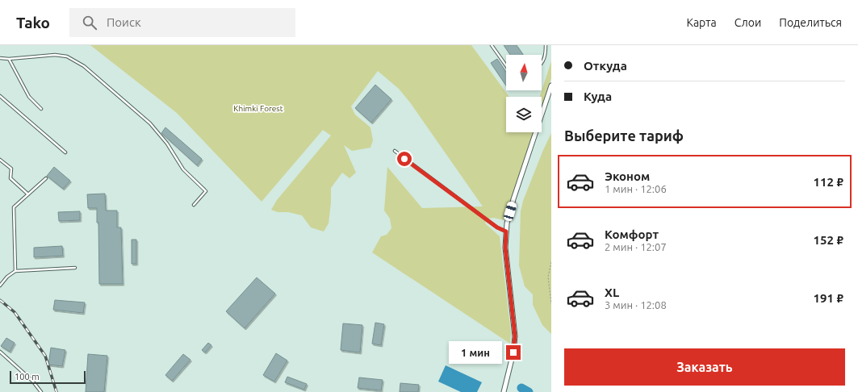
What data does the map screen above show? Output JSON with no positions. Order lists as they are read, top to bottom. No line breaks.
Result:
{"parks":["Khimki Forest"],"scale_bar":"100 m","north":"top","page":{"header":"Tako","search":"Поиск","nav":["Карта","Слои","Поделиться"],"banner":["Откуда","Куда"],"heading":"Выберите тариф","list":[{"name":"Эконом","note":"1 мин · 12:06","value":"112 ₽"},{"name":"Комфорт","note":"2 мин · 12:07","value":"152 ₽"},{"name":"XL","note":"3 мин · 12:08","value":"191 ₽"}],"bubble":"1 мин","buttons":"Заказать","scale":"100 m"}}
